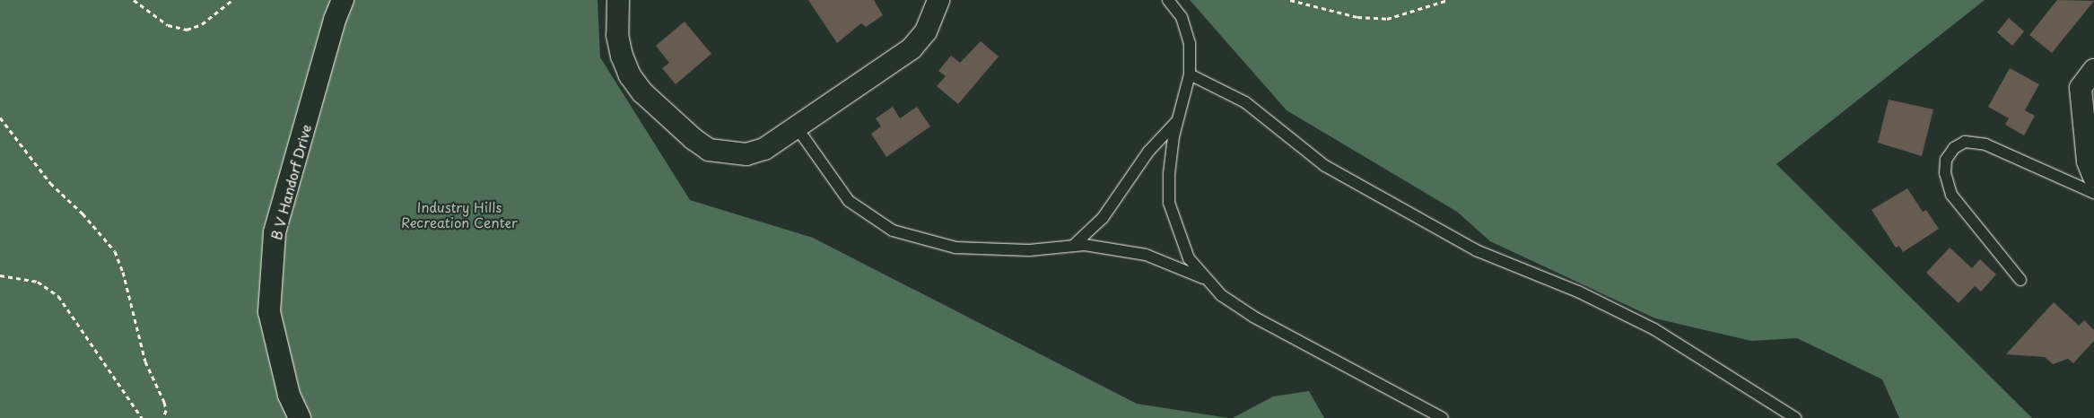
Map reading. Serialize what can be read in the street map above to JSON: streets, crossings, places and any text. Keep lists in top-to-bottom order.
{
  "streets": {
    "street": ["B V Handorf Drive"]
  },
  "parks": ["Industry Hills Recreation Center"]
}
